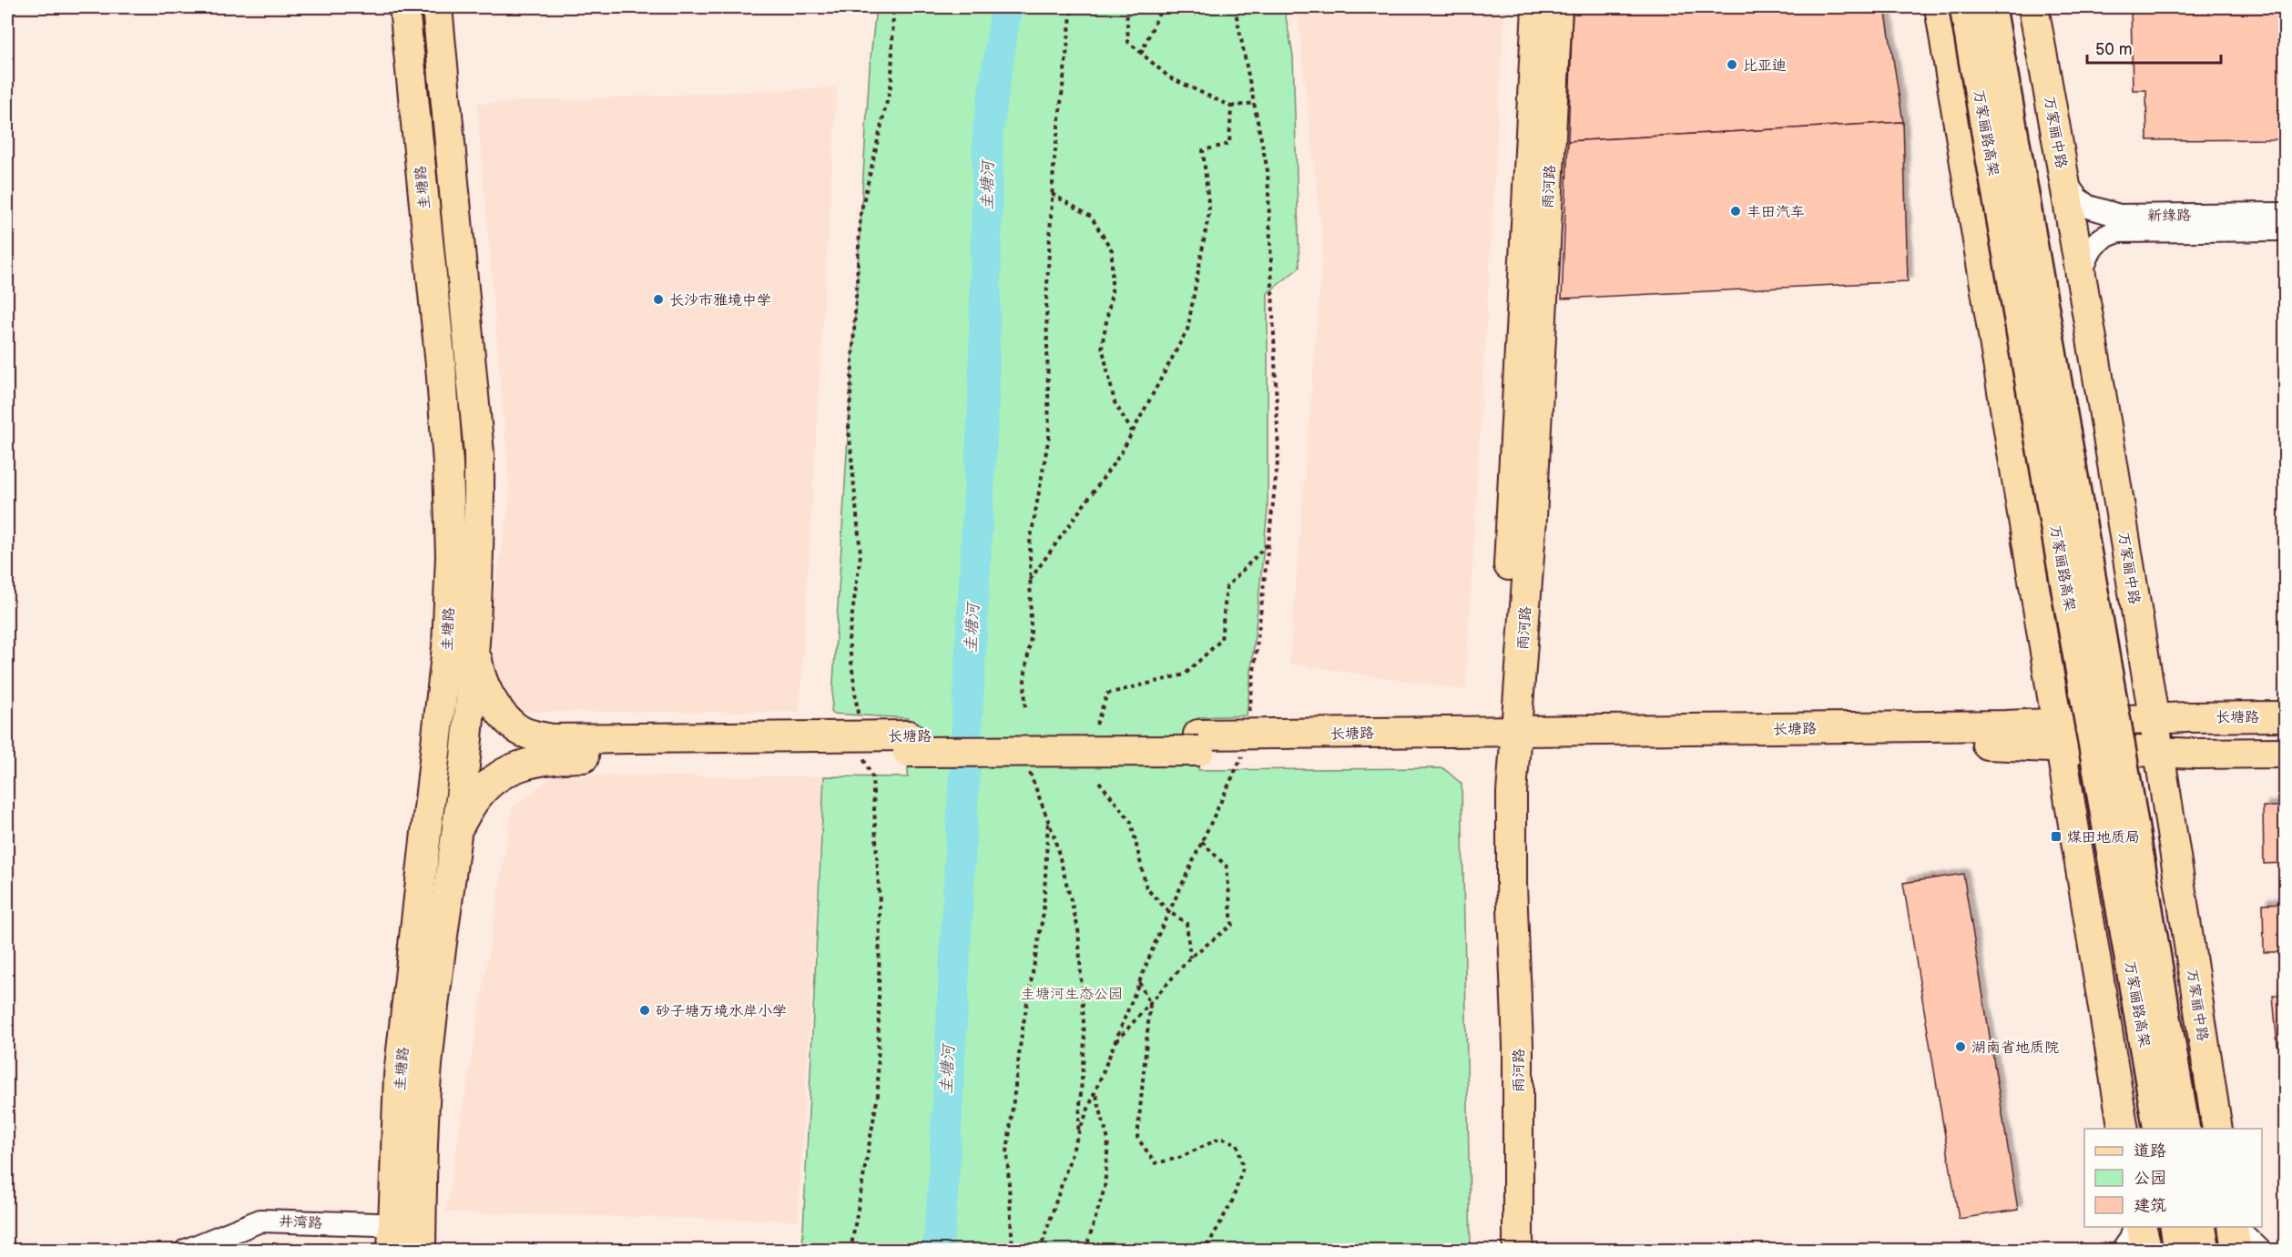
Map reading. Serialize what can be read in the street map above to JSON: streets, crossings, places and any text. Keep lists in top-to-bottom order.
{
  "streets": {
    "highway": ["万家丽路高架"],
    "main road": [
      "万家丽中路",
      "雨河路",
      "圭塘路",
      "长塘路"
    ],
    "street": ["新缘路", "井湾路"]
  },
  "crossings": [
    ["万家丽中路", "新缘路"],
    ["万家丽中路", "长塘路"],
    ["雨河路", "长塘路"],
    ["圭塘路", "长塘路"],
    ["圭塘路", "井湾路"]
  ],
  "water": ["圭塘河"],
  "parks": ["圭塘河生态公园"],
  "places": {
    "other": [
      "比亚迪",
      "丰田汽车",
      "长沙市雅境中学",
      "砂子塘万境水岸小学",
      "湖南省地质院"
    ],
    "transit": ["煤田地质局"]
  },
  "legend": ["道路", "公园", "建筑"],
  "scale_bar": "50 m"
}
